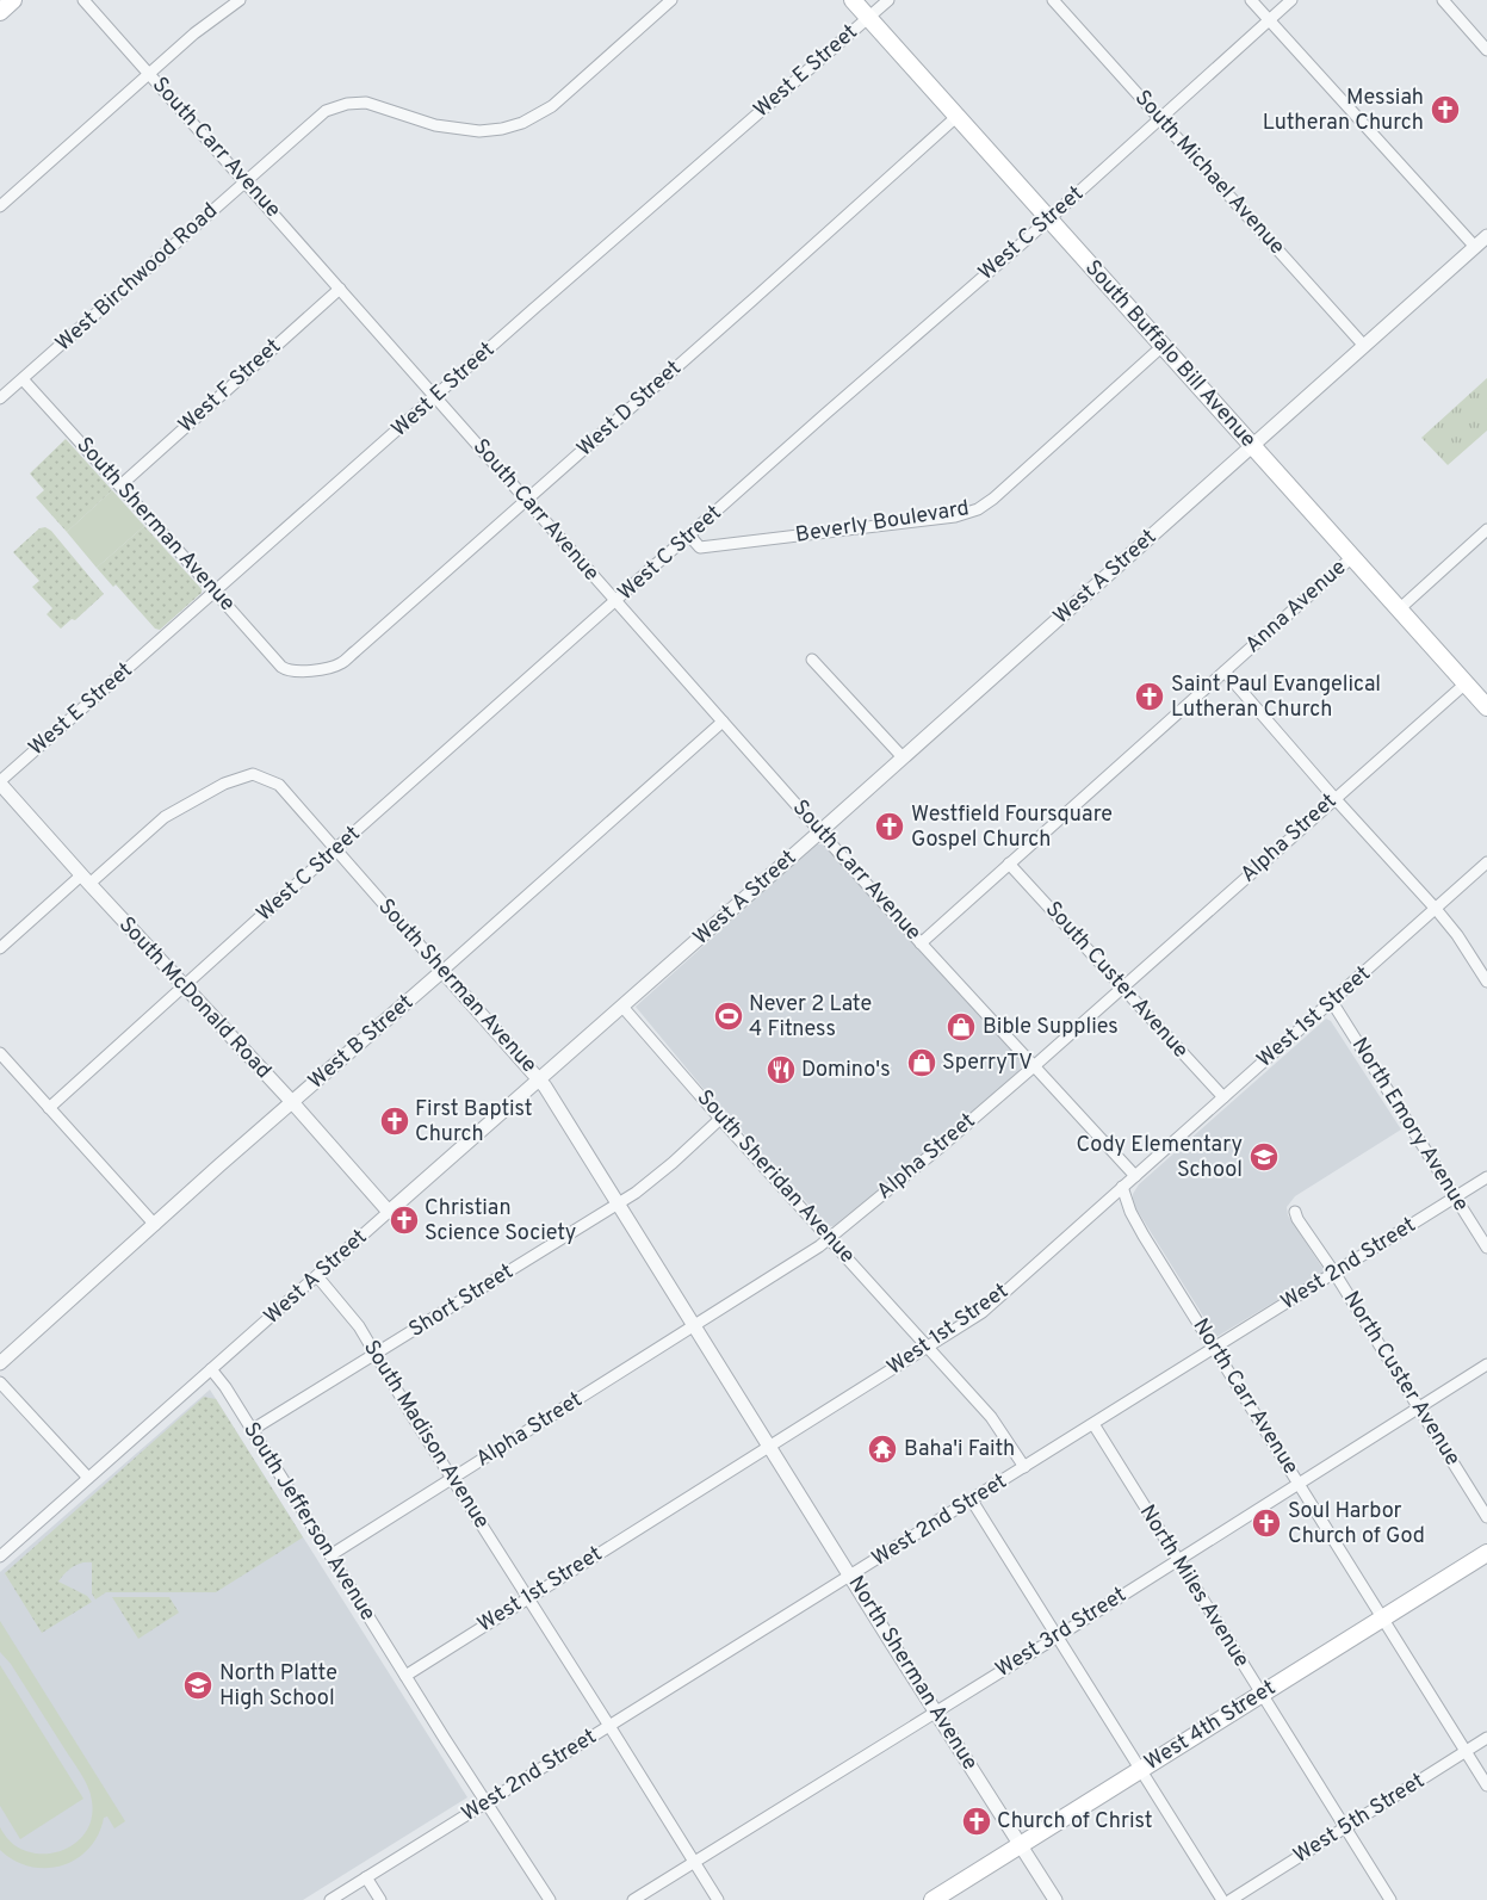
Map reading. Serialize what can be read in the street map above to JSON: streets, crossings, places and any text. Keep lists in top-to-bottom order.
{
  "streets": {
    "main road": ["South Buffalo Bill Avenue", "West 4th Street"],
    "street": [
      "West E Street",
      "South Carr Avenue",
      "South Michael Avenue",
      "West C Street",
      "West Birchwood Road",
      "West F Street",
      "West D Street",
      "Beverly Boulevard",
      "South Sherman Avenue",
      "West A Street",
      "Anna Avenue",
      "Alpha Street",
      "South Custer Avenue",
      "South McDonald Road",
      "West 1st Street",
      "West B Street",
      "North Emory Avenue",
      "South Sheridan Avenue",
      "West 2nd Street",
      "Short Street",
      "North Custer Avenue",
      "North Carr Avenue",
      "South Madison Avenue",
      "South Jefferson Avenue",
      "North Miles Avenue",
      "West 3rd Street",
      "North Sherman Avenue",
      "West 5th Street"
    ]
  },
  "crossings": [
    ["West E Street", "South Carr Avenue"],
    ["West E Street", "South Buffalo Bill Avenue"],
    ["West E Street", "South Sherman Avenue"],
    ["West E Street", "South McDonald Road"],
    ["South Carr Avenue", "West C Street"],
    ["South Carr Avenue", "West Birchwood Road"],
    ["South Carr Avenue", "West F Street"],
    ["South Carr Avenue", "West D Street"],
    ["South Carr Avenue", "West A Street"],
    ["South Carr Avenue", "Anna Avenue"],
    ["South Carr Avenue", "Alpha Street"],
    ["South Carr Avenue", "West 1st Street"],
    ["South Carr Avenue", "West B Street"],
    ["South Michael Avenue", "West C Street"],
    ["South Michael Avenue", "West A Street"],
    ["West C Street", "South Buffalo Bill Avenue"],
    ["West C Street", "Beverly Boulevard"],
    ["West C Street", "South Sherman Avenue"],
    ["West C Street", "South McDonald Road"],
    ["West Birchwood Road", "South Sherman Avenue"],
    ["South Buffalo Bill Avenue", "West D Street"],
    ["South Buffalo Bill Avenue", "Beverly Boulevard"],
    ["South Buffalo Bill Avenue", "West A Street"],
    ["South Buffalo Bill Avenue", "Anna Avenue"],
    ["South Buffalo Bill Avenue", "Alpha Street"],
    ["West F Street", "South Sherman Avenue"],
    ["West D Street", "South Sherman Avenue"],
    ["South Sherman Avenue", "West A Street"],
    ["South Sherman Avenue", "Alpha Street"],
    ["South Sherman Avenue", "South McDonald Road"],
    ["South Sherman Avenue", "West 1st Street"],
    ["South Sherman Avenue", "West B Street"],
    ["South Sherman Avenue", "Short Street"],
    ["South Sherman Avenue", "North Sherman Avenue"],
    ["West A Street", "South McDonald Road"],
    ["West A Street", "South Sheridan Avenue"],
    ["West A Street", "South Madison Avenue"],
    ["West A Street", "South Jefferson Avenue"],
    ["Anna Avenue", "South Custer Avenue"],
    ["Alpha Street", "South Custer Avenue"],
    ["Alpha Street", "South Sheridan Avenue"],
    ["Alpha Street", "South Madison Avenue"],
    ["Alpha Street", "South Jefferson Avenue"],
    ["South Custer Avenue", "West 1st Street"],
    ["South McDonald Road", "West B Street"],
    ["West 1st Street", "North Emory Avenue"],
    ["West 1st Street", "South Sheridan Avenue"],
    ["West 1st Street", "North Carr Avenue"],
    ["West 1st Street", "South Madison Avenue"],
    ["West 1st Street", "South Jefferson Avenue"],
    ["West 1st Street", "North Sherman Avenue"],
    ["North Emory Avenue", "West 2nd Street"],
    ["South Sheridan Avenue", "West 2nd Street"],
    ["South Sheridan Avenue", "Short Street"],
    ["West 2nd Street", "North Custer Avenue"],
    ["West 2nd Street", "North Carr Avenue"],
    ["West 2nd Street", "South Madison Avenue"],
    ["West 2nd Street", "South Jefferson Avenue"],
    ["West 2nd Street", "North Miles Avenue"],
    ["West 2nd Street", "North Sherman Avenue"],
    ["Short Street", "South Madison Avenue"],
    ["Short Street", "South Jefferson Avenue"],
    ["North Custer Avenue", "West 3rd Street"],
    ["North Carr Avenue", "West 3rd Street"],
    ["North Carr Avenue", "West 4th Street"],
    ["North Carr Avenue", "West 5th Street"],
    ["South Madison Avenue", "West 3rd Street"],
    ["North Miles Avenue", "West 3rd Street"],
    ["North Miles Avenue", "West 4th Street"],
    ["North Miles Avenue", "West 5th Street"],
    ["West 3rd Street", "North Sherman Avenue"],
    ["North Sherman Avenue", "West 4th Street"]
  ],
  "places": {
    "church": [
      "Messiah Lutheran Church",
      "Saint Paul Evangelical Lutheran Church",
      "Westfield Foursquare Gospel Church",
      "First Baptist Church",
      "Christian Science Society",
      "Soul Harbor Church of God",
      "Church of Christ"
    ],
    "sports": ["Never 2 Late 4 Fitness"],
    "shop": ["Bible Supplies", "SperryTV"],
    "restaurant": ["Domino's"],
    "school or university": ["Cody Elementary School", "North Platte High School"],
    "temple": ["Baha'i Faith"]
  }
}
